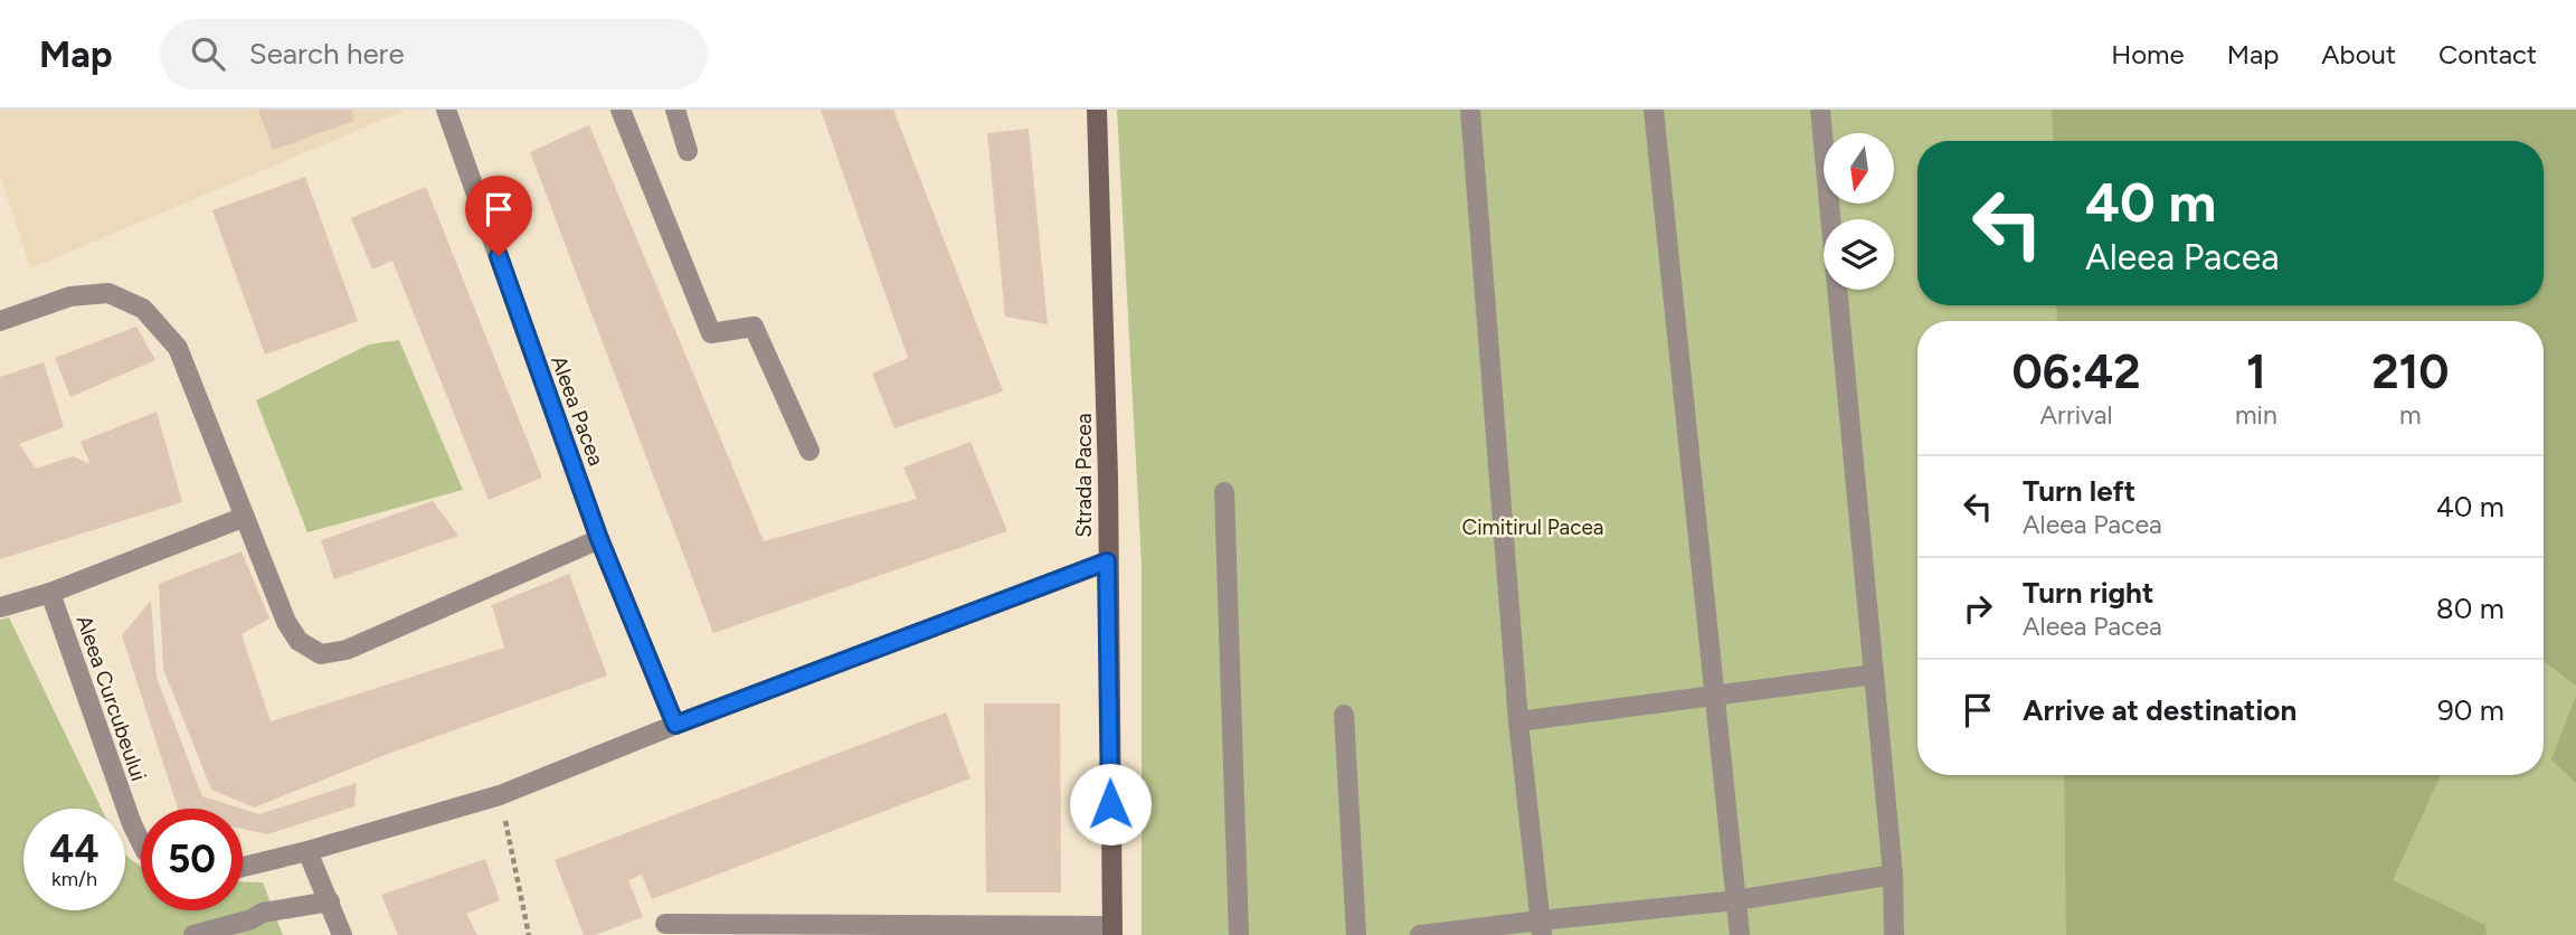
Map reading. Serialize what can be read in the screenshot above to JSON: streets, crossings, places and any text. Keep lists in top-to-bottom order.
{
  "streets": {
    "main road": ["Strada Pacea"],
    "street": ["Aleea Pacea", "Aleea Curcubeului"]
  },
  "parks": ["Cimitirul Pacea"],
  "north": "bottom",
  "page": {
    "header": "Map",
    "search": "Search here",
    "nav": [
      "Home",
      "Map",
      "About",
      "Contact"
    ],
    "turn": ["40 m", "Aleea Pacea"],
    "eta": [
      "06:42",
      "Arrival",
      "1",
      "min",
      "210",
      "m"
    ],
    "list": [
      {
        "name": "Turn left",
        "note": "Aleea Pacea",
        "value": "40 m"
      },
      {
        "name": "Turn right",
        "note": "Aleea Pacea",
        "value": "80 m"
      },
      {
        "name": "Arrive at destination",
        "value": "90 m"
      }
    ],
    "speed": "44 km/h",
    "limit": "50"
  }
}
